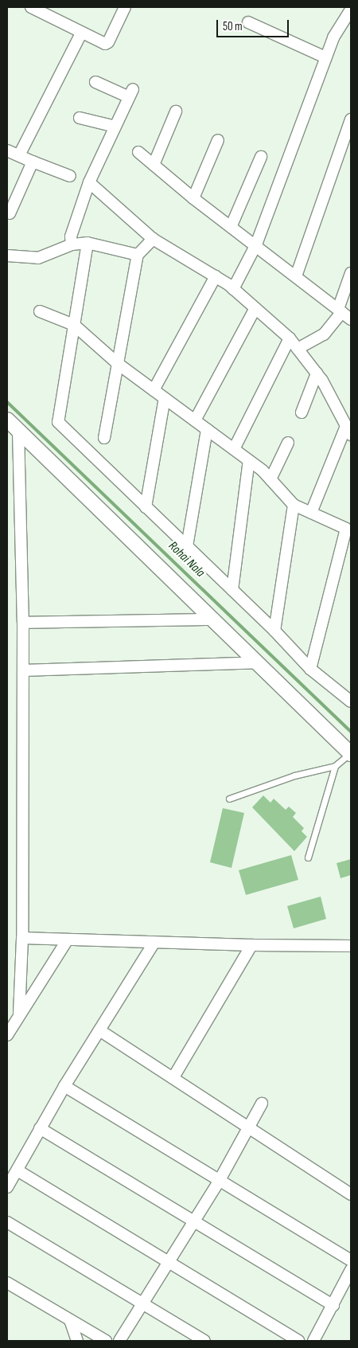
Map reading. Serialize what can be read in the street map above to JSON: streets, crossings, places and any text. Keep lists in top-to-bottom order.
{
  "water": ["Rohai Nala"],
  "scale_bar": "50 m"
}
